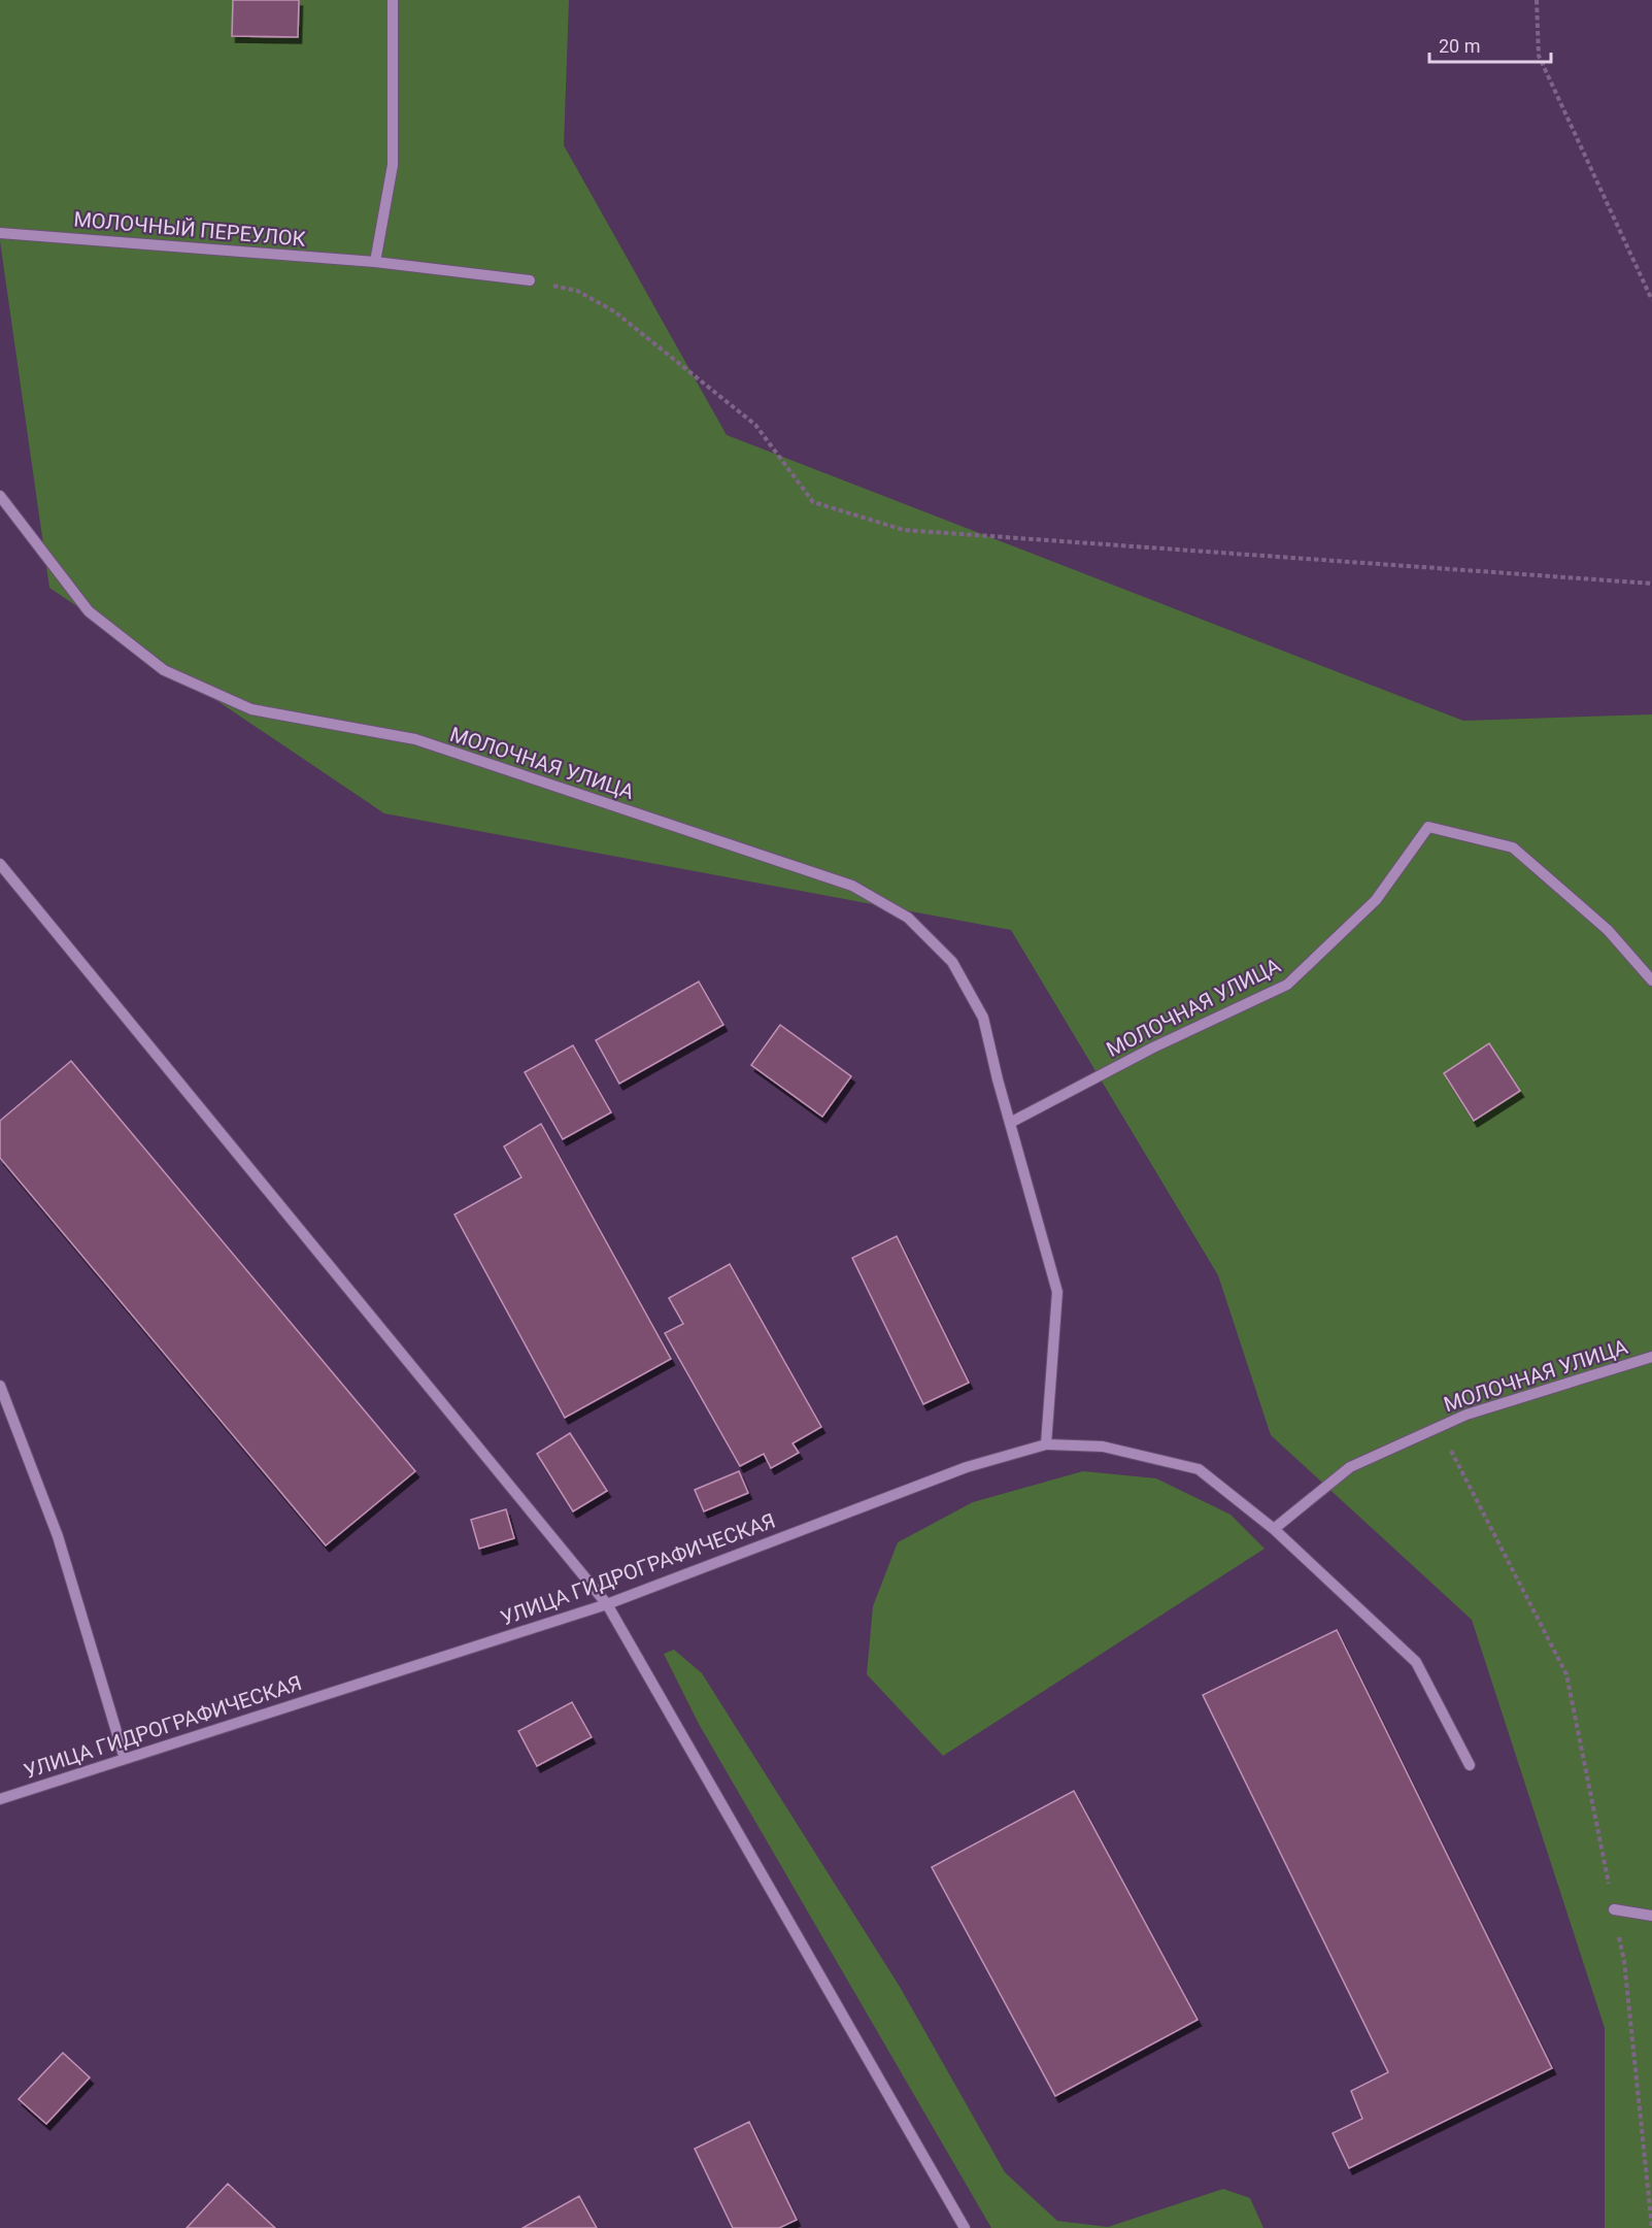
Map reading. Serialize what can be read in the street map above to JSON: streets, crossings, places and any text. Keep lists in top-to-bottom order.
{
  "streets": {
    "street": ["МОЛОЧНЫЙ ПЕРЕУЛОК", "МОЛОЧНАЯ УЛИЦА", "УЛИЦА ГИДРОГРАФИЧЕСКАЯ"]
  },
  "crossings": [
    ["МОЛОЧНАЯ УЛИЦА", "УЛИЦА ГИДРОГРАФИЧЕСКАЯ"]
  ],
  "scale_bar": "20 m"
}
